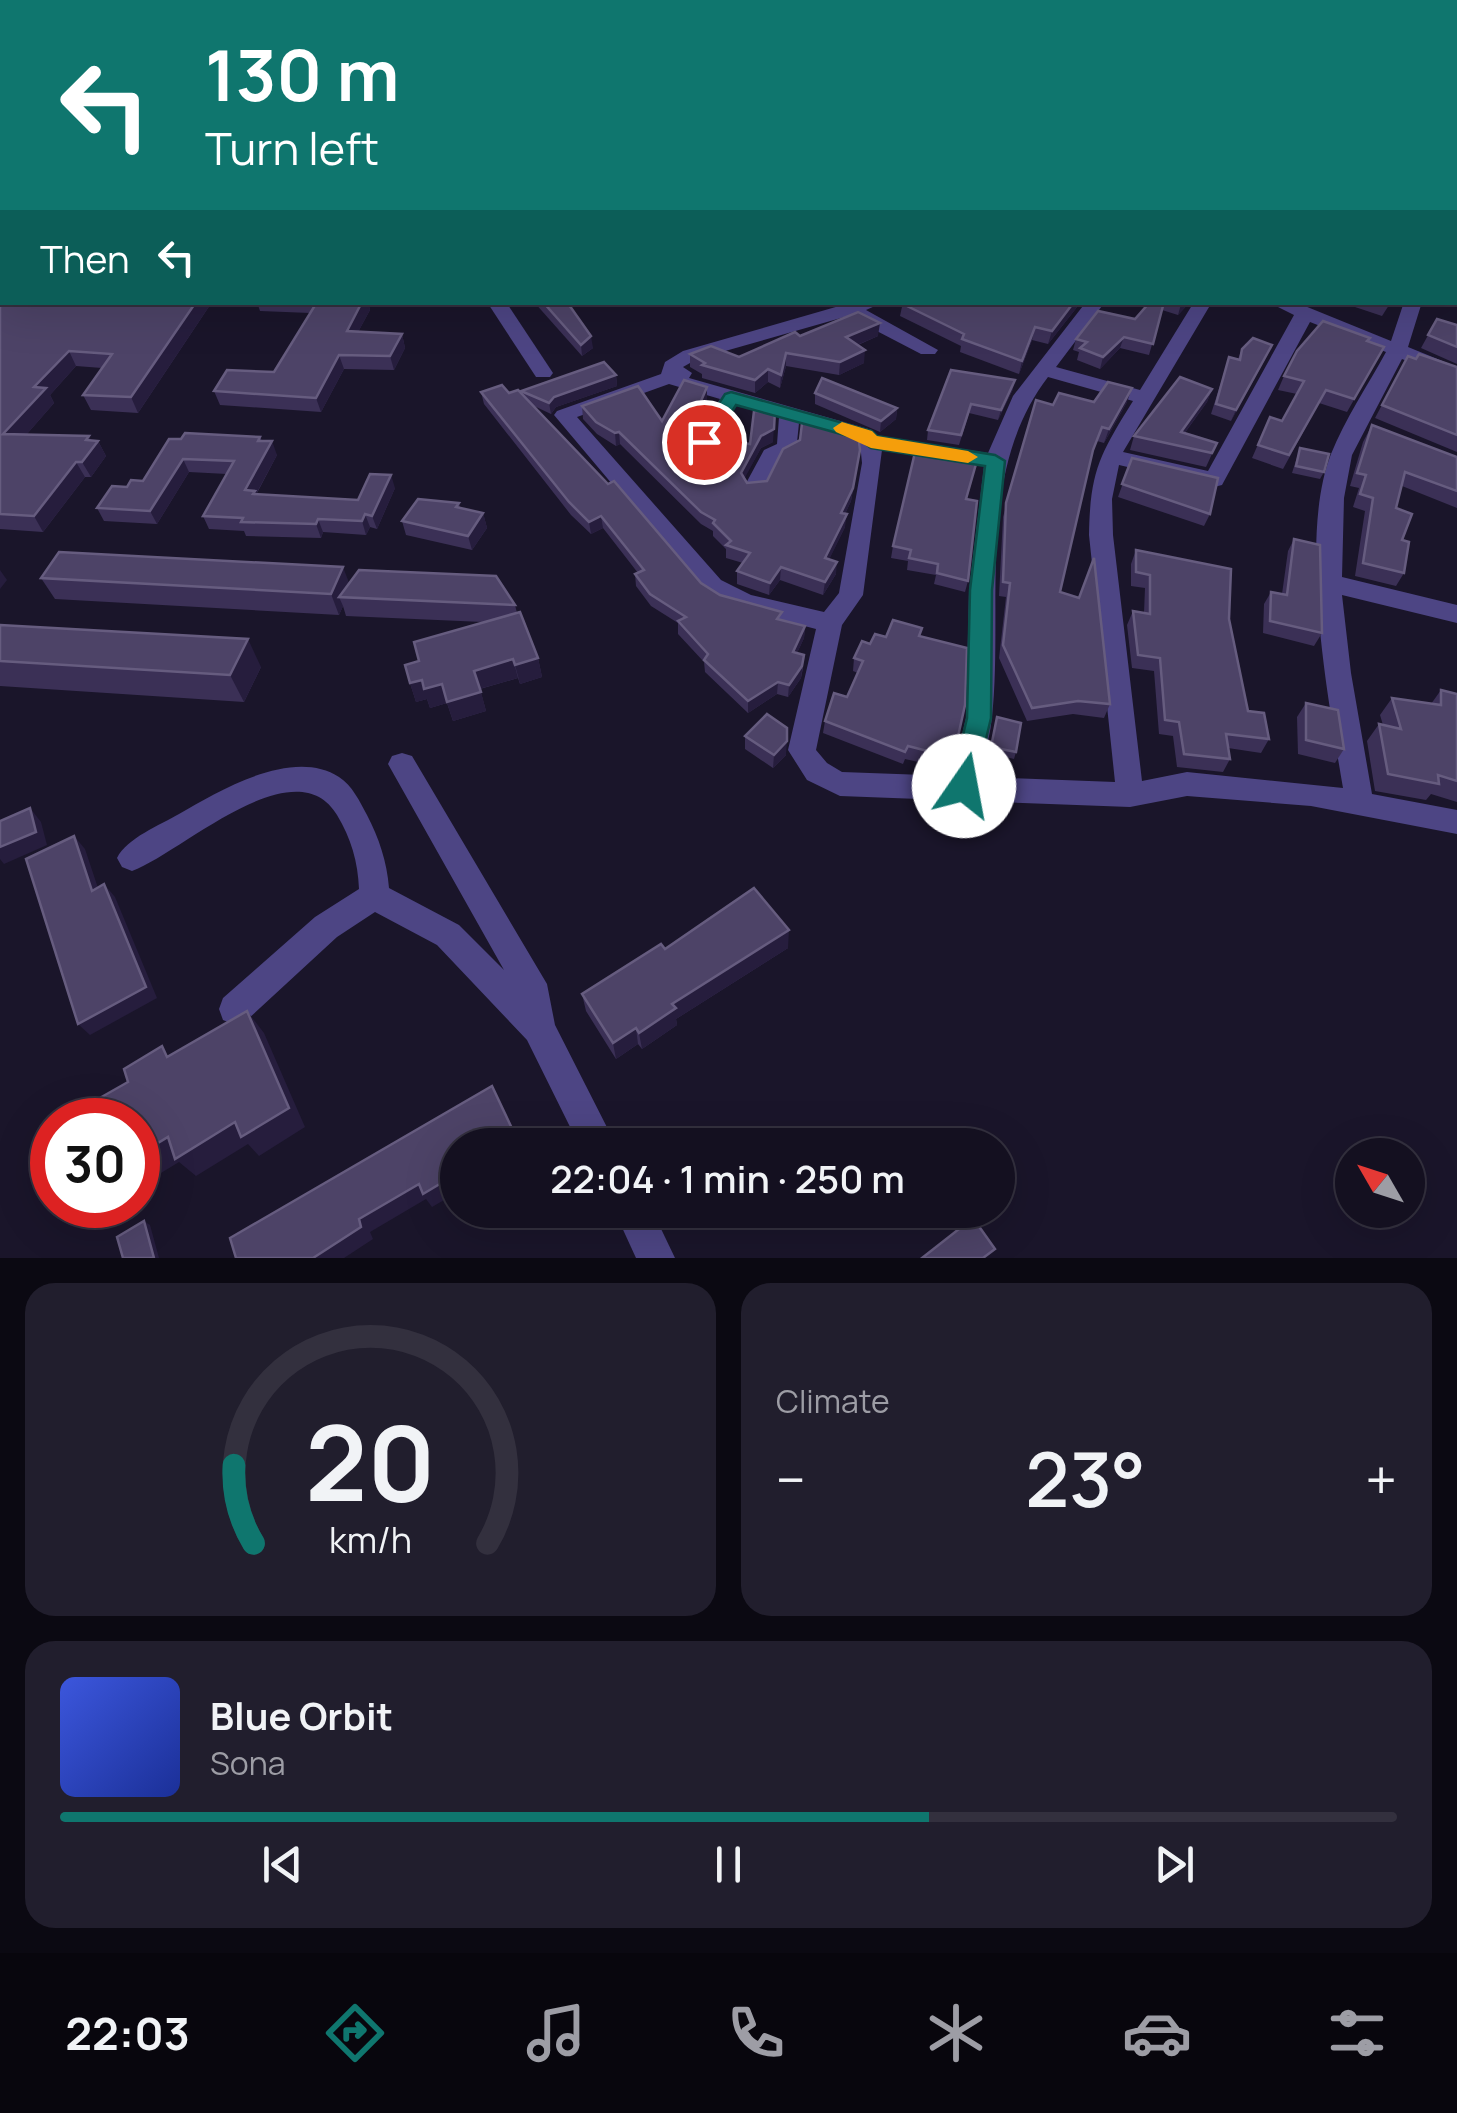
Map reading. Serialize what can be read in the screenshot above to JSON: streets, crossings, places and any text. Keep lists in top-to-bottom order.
{
  "north": "top left",
  "page": {
    "turn": ["130 m", "Turn left"],
    "then": "Then",
    "limit": "30",
    "trip": "22:04 · 1 min · 250 m",
    "tile": "Climate",
    "heat": ["−", "23°", "+"],
    "song": ["Blue Orbit", "Sona"],
    "tabs": "22:03",
    "gauge": ["20", "km/h"]
  }
}
